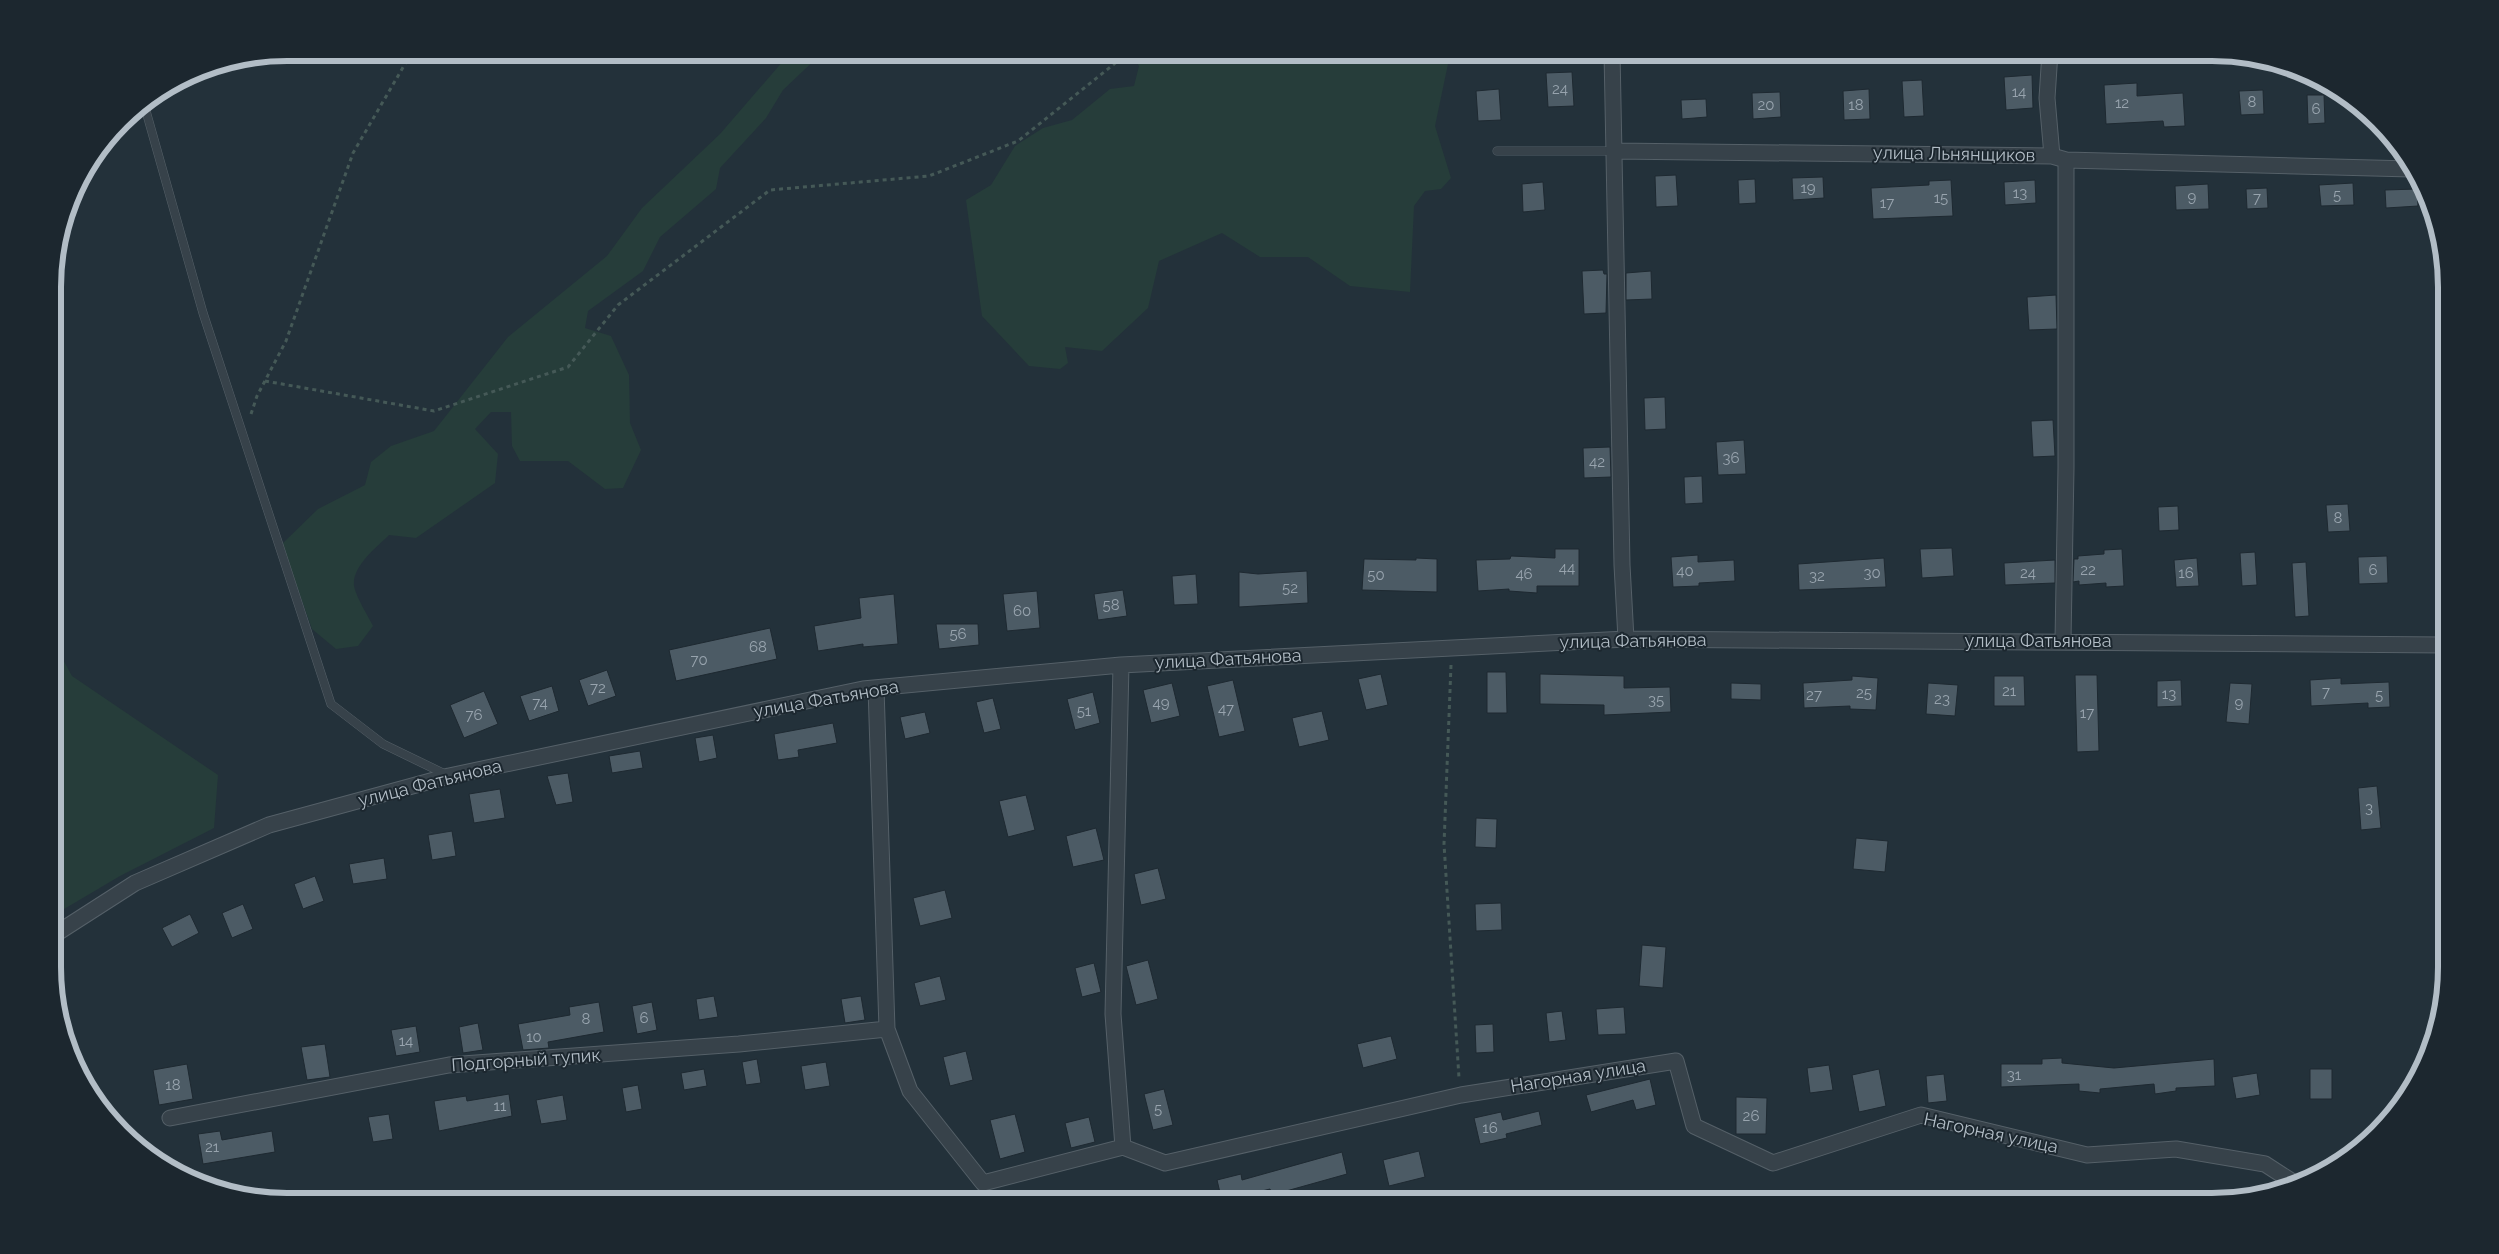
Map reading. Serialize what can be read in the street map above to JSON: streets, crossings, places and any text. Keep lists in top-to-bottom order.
{
  "streets": {
    "street": [
      "улица Льнянщиков",
      "улица Фатьянова",
      "Подгорный тупик",
      "Нагорная улица"
    ]
  },
  "house_numbers": [
    "24",
    "14",
    "8",
    "12",
    "20",
    "18",
    "6",
    "19",
    "13",
    "5",
    "9",
    "15",
    "7",
    "17",
    "36",
    "42",
    "8",
    "44",
    "22",
    "6",
    "40",
    "30",
    "24",
    "16",
    "46",
    "50",
    "32",
    "52",
    "58",
    "60",
    "56",
    "68",
    "70",
    "72",
    "21",
    "7",
    "25",
    "13",
    "27",
    "5",
    "23",
    "35",
    "74",
    "49",
    "9",
    "47",
    "51",
    "17",
    "76",
    "3",
    "6",
    "8",
    "10",
    "14",
    "31",
    "18",
    "11",
    "5",
    "26",
    "16",
    "21"
  ]
}
